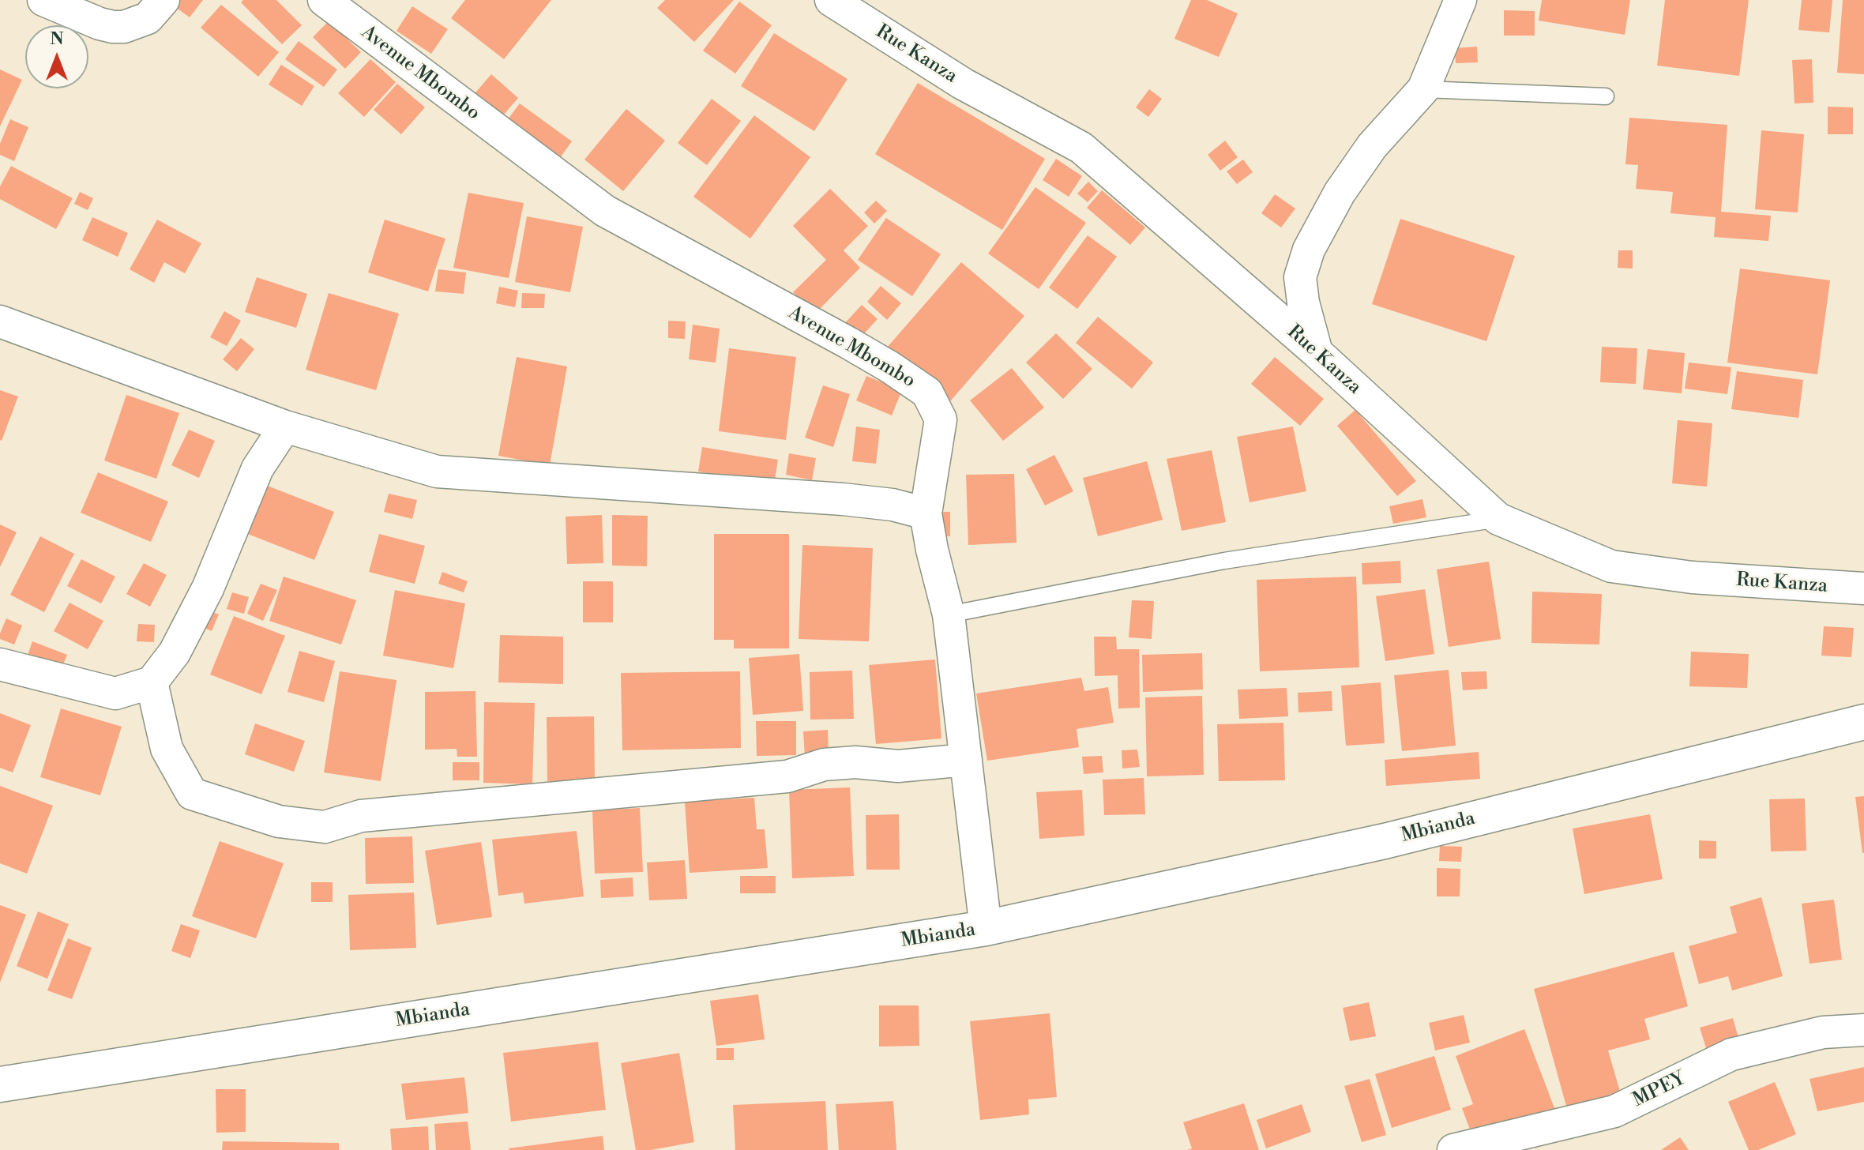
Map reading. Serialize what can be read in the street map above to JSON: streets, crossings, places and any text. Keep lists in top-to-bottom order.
{
  "streets": {
    "street": [
      "Rue Kanza",
      "Avenue Mbombo",
      "Mbianda",
      "MPEY"
    ]
  },
  "crossings": [
    ["Avenue Mbombo", "Mbianda"]
  ],
  "north": "top"
}
